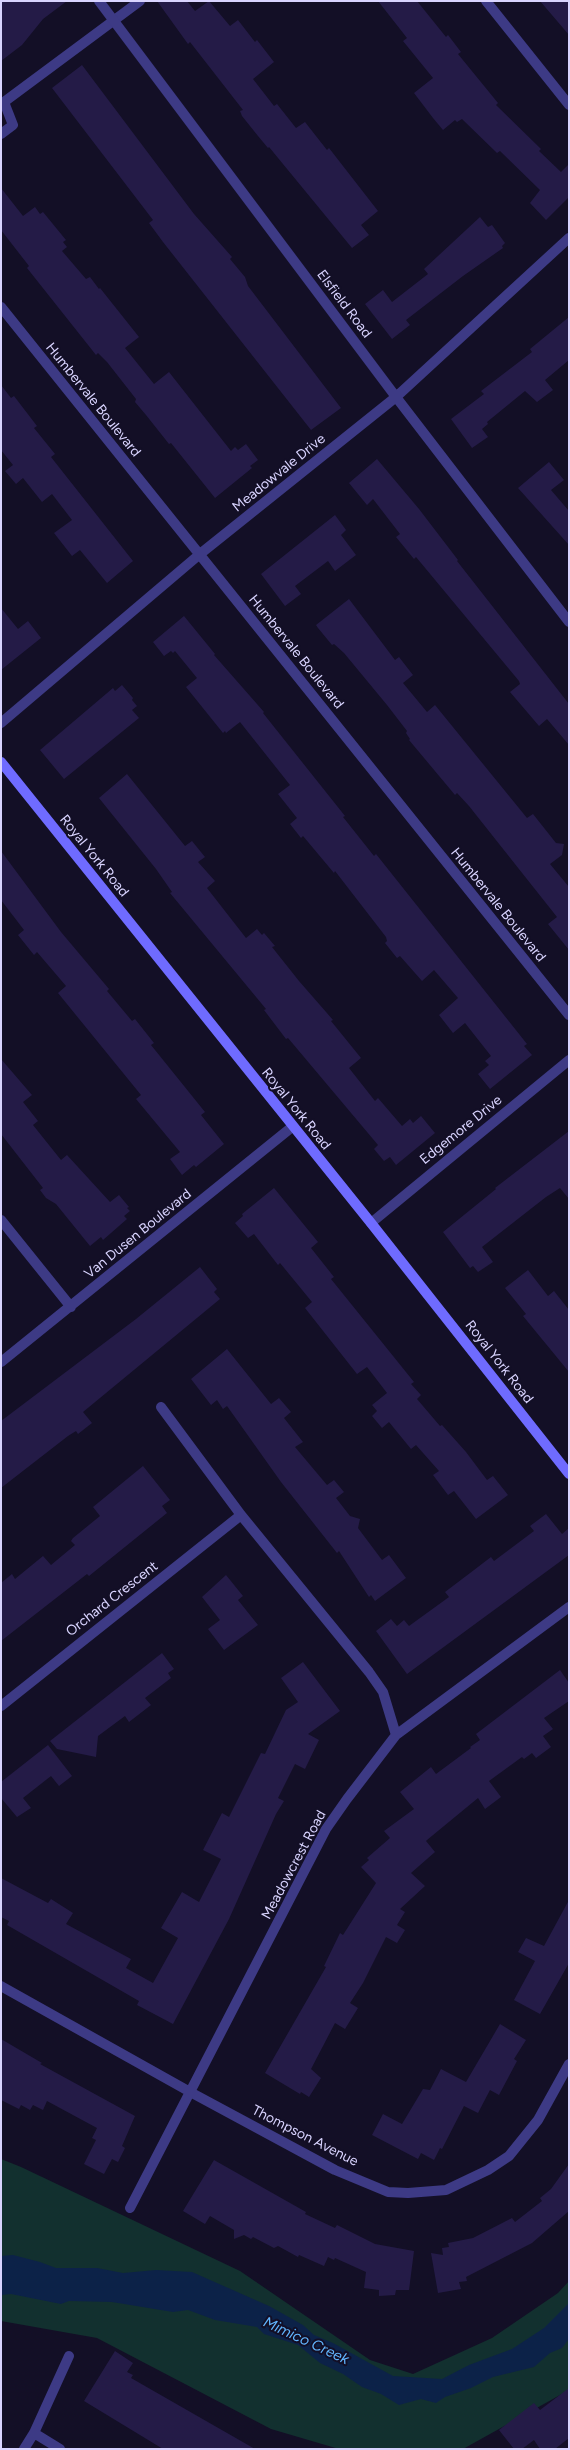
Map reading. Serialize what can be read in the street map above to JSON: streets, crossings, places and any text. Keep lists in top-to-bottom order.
{
  "streets": {
    "main road": ["Royal York Road"],
    "street": [
      "Elsfield Road",
      "Humbervale Boulevard",
      "Meadowvale Drive",
      "Edgemore Drive",
      "Van Dusen Boulevard",
      "Orchard Crescent",
      "Meadowcrest Road",
      "Thompson Avenue"
    ]
  },
  "crossings": [
    ["Elsfield Road", "Meadowvale Drive"],
    ["Humbervale Boulevard", "Meadowvale Drive"],
    ["Royal York Road", "Edgemore Drive"],
    ["Royal York Road", "Van Dusen Boulevard"],
    ["Meadowcrest Road", "Thompson Avenue"]
  ],
  "water": ["Mimico Creek"]
}
